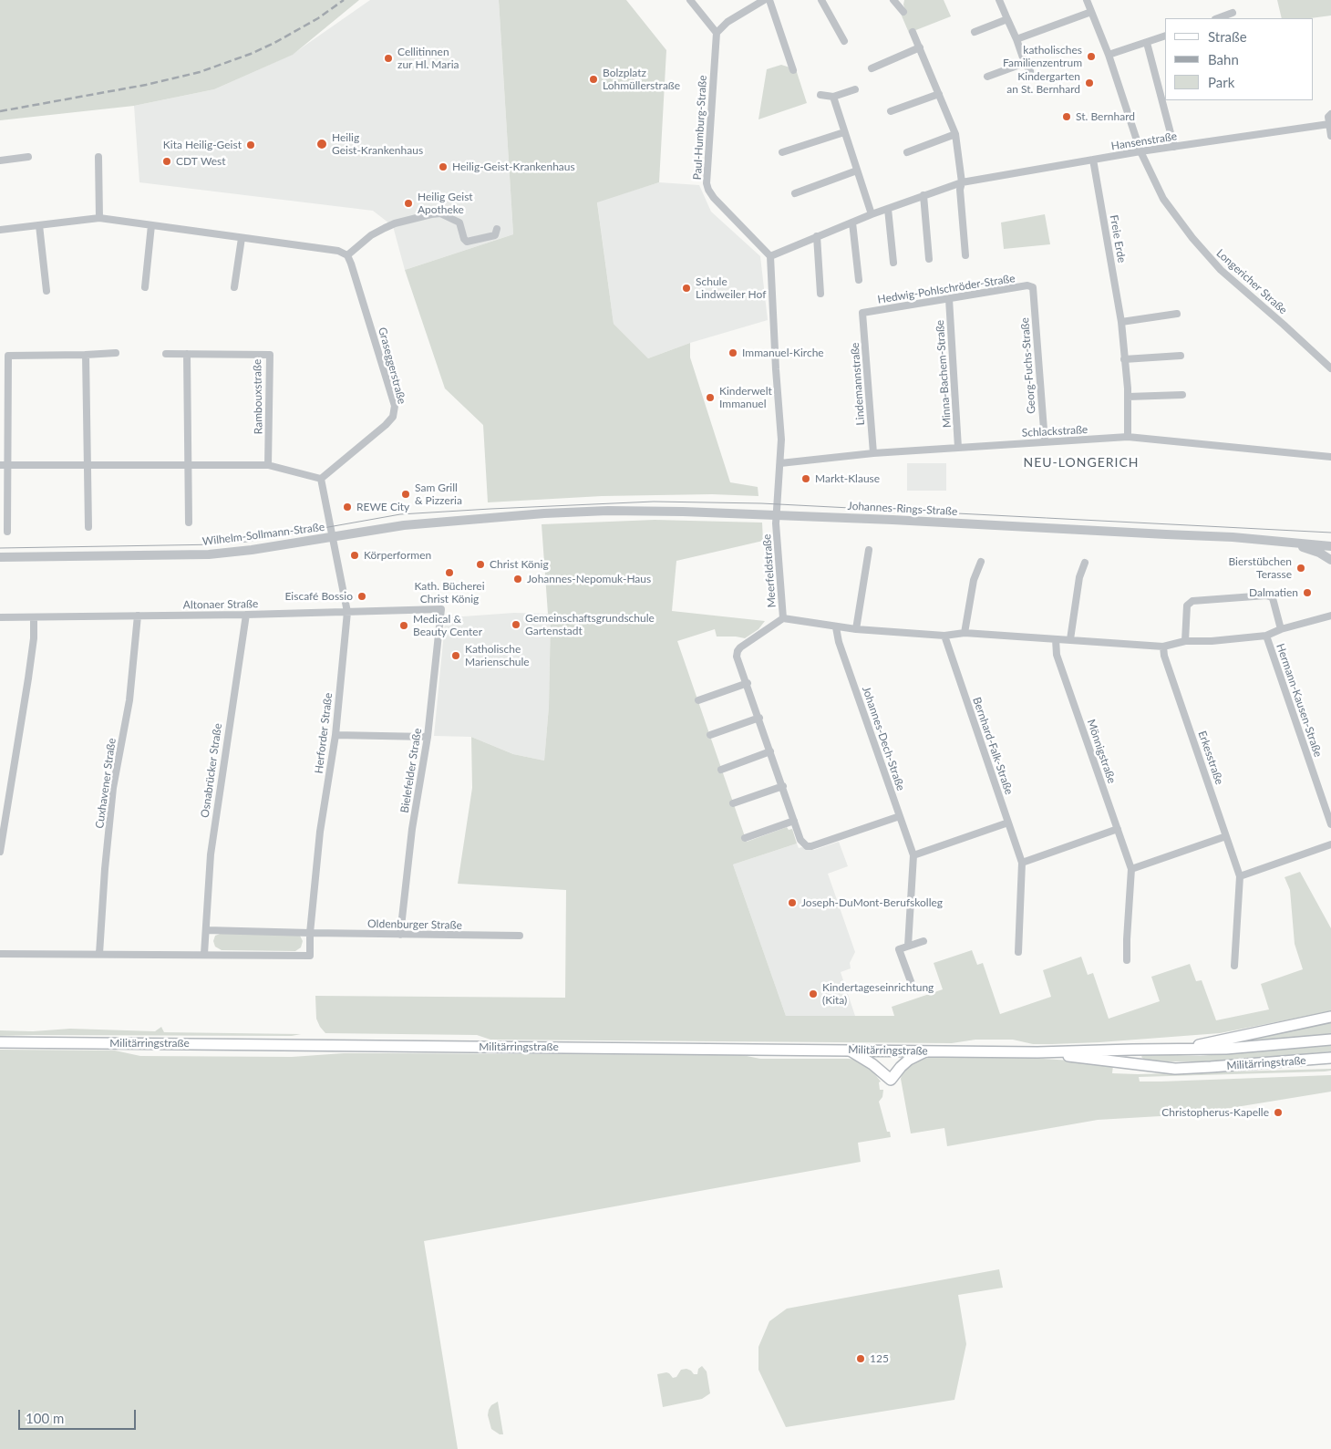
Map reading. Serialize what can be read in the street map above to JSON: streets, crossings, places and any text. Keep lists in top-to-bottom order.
{
  "streets": {
    "main road": ["Militärringstraße"],
    "street": [
      "Paul-Humburg-Straße",
      "Hansenstraße",
      "Freie Erde",
      "Longericher Straße",
      "Hedwig-Pohlschröder-Straße",
      "Graseggerstraße",
      "Georg-Fuchs-Straße",
      "Minna-Bachem-Straße",
      "Lindemannstraße",
      "Rambouxstraße",
      "Schlackstraße",
      "Johannes-Rings-Straße",
      "Wilhelm-Sollmann-Straße",
      "Meerfeldstraße",
      "Altonaer Straße",
      "Hermann-Kausen-Straße",
      "Herforder Straße",
      "Johannes-Dech-Straße",
      "Bernhard-Falk-Straße",
      "Mönnigstraße",
      "Erkesstraße",
      "Osnabrücker Straße",
      "Bielefelder Straße",
      "Cuxhavener Straße",
      "Oldenburger Straße"
    ]
  },
  "crossings": [
    ["Paul-Humburg-Straße", "Hansenstraße"],
    ["Hansenstraße", "Freie Erde"],
    ["Hansenstraße", "Longericher Straße"],
    ["Freie Erde", "Schlackstraße"],
    ["Hedwig-Pohlschröder-Straße", "Georg-Fuchs-Straße"],
    ["Hedwig-Pohlschröder-Straße", "Minna-Bachem-Straße"],
    ["Hedwig-Pohlschröder-Straße", "Lindemannstraße"],
    ["Georg-Fuchs-Straße", "Schlackstraße"],
    ["Minna-Bachem-Straße", "Schlackstraße"],
    ["Lindemannstraße", "Schlackstraße"],
    ["Johannes-Rings-Straße", "Wilhelm-Sollmann-Straße"],
    ["Johannes-Rings-Straße", "Meerfeldstraße"],
    ["Wilhelm-Sollmann-Straße", "Herforder Straße"],
    ["Meerfeldstraße", "Johannes-Dech-Straße"],
    ["Altonaer Straße", "Herforder Straße"],
    ["Altonaer Straße", "Osnabrücker Straße"],
    ["Altonaer Straße", "Bielefelder Straße"],
    ["Altonaer Straße", "Cuxhavener Straße"],
    ["Herforder Straße", "Oldenburger Straße"],
    ["Osnabrücker Straße", "Oldenburger Straße"],
    ["Bielefelder Straße", "Oldenburger Straße"]
  ],
  "districts": ["NEU-LONGERICH"],
  "places": [
    "katholisches Familienzentrum",
    "Cellitinnen zur Hl. Maria",
    "Bolzplatz Lohmüllerstraße",
    "Kindergarten an St. Bernhard",
    "St. Bernhard",
    "Heilig Geist-Krankenhaus",
    "Kita Heilig-Geist",
    "CDT West",
    "Heilig-Geist-Krankenhaus",
    "Heilig Geist Apotheke",
    "Schule Lindweiler Hof",
    "Immanuel-Kirche",
    "Kinderwelt Immanuel",
    "Markt-Klause",
    "Sam Grill & Pizzeria",
    "REWE City",
    "Körperformen",
    "Christ König",
    "Bierstübchen Terasse",
    "Kath. Bücherei Christ König",
    "Johannes-Nepomuk-Haus",
    "Dalmatien",
    "Eiscafé Bossio",
    "Gemeinschaftsgrundschule Gartenstadt",
    "Medical & Beauty Center",
    "Katholische Marienschule",
    "Joseph-DuMont-Berufskolleg",
    "Kindertageseinrichtung (Kita)",
    "Christopherus-Kapelle",
    "125"
  ],
  "legend": ["Straße", "Bahn", "Park"],
  "scale_bar": "100 m"
}
